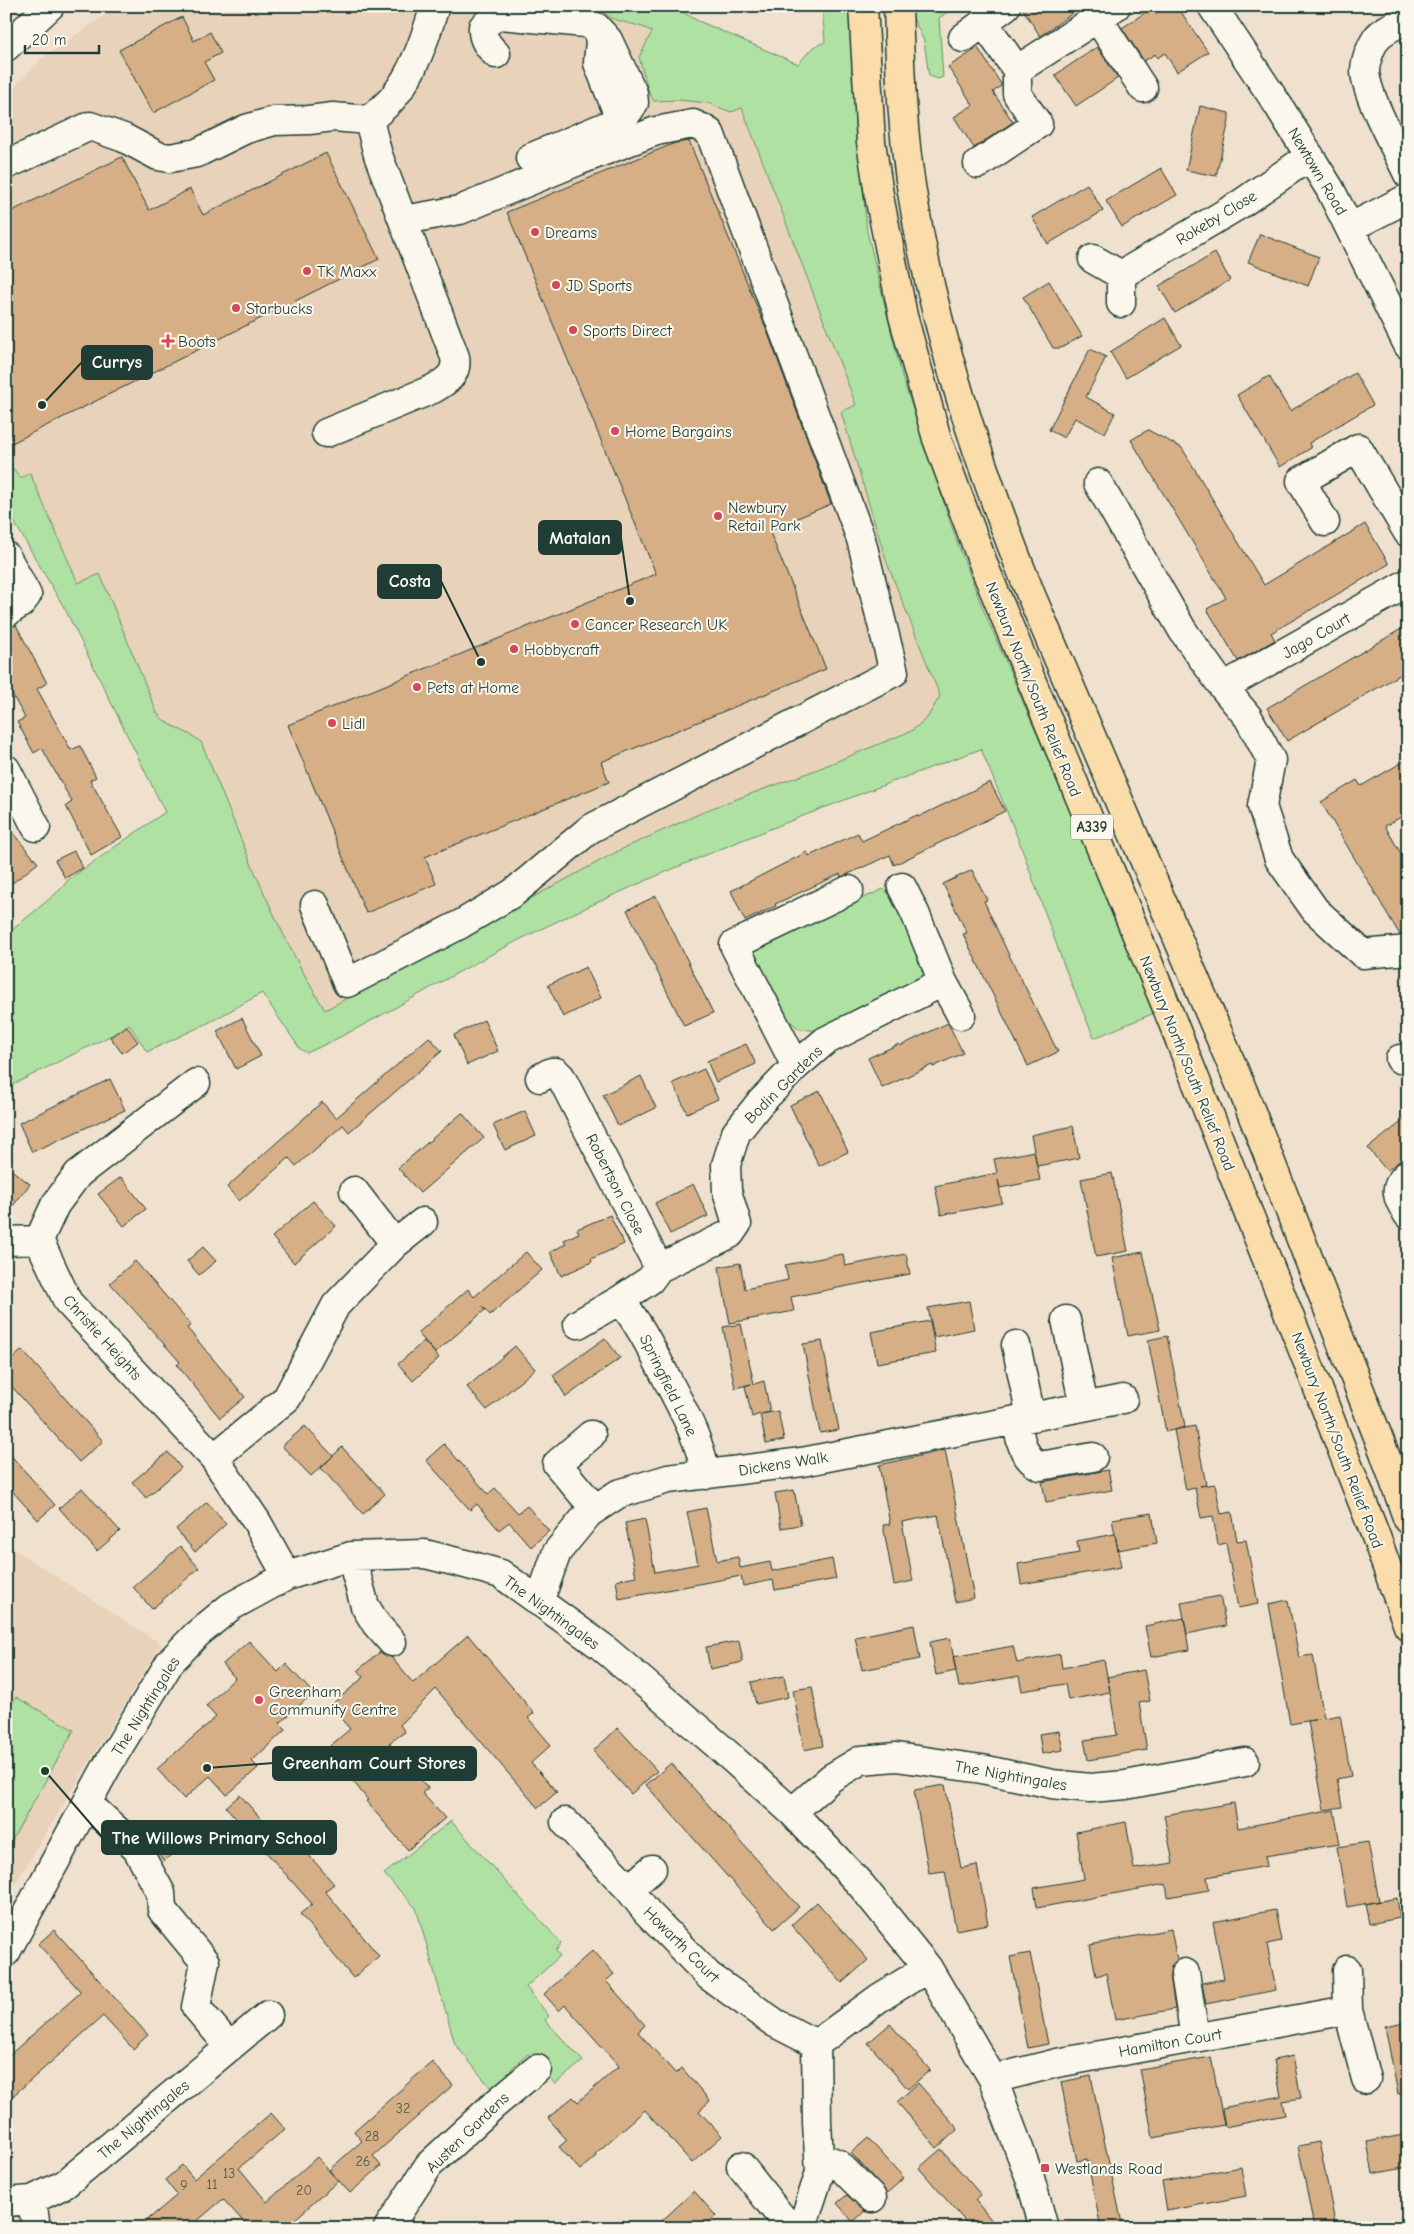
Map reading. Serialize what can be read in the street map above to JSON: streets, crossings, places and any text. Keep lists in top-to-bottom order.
{
  "streets": {
    "highway": ["Newbury North/South Relief Road", "A339"],
    "street": [
      "Newtown Road",
      "Rokeby Close",
      "Jago Court",
      "Bodin Gardens",
      "Robertson Close",
      "Christie Heights",
      "Springfield Lane",
      "Dickens Walk",
      "The Nightingales",
      "Howarth Court",
      "Hamilton Court",
      "Austen Gardens"
    ]
  },
  "crossings": [
    ["Newtown Road", "Rokeby Close"],
    ["Bodin Gardens", "Robertson Close"],
    ["Christie Heights", "The Nightingales"],
    ["Springfield Lane", "Dickens Walk"],
    ["Dickens Walk", "The Nightingales"],
    ["The Nightingales", "Hamilton Court"]
  ],
  "places": {
    "other": [
      "Dreams",
      "TK Maxx",
      "JD Sports",
      "Starbucks",
      "Sports Direct",
      "Currys",
      "Home Bargains",
      "Newbury Retail Park",
      "Matalan",
      "Cancer Research UK",
      "Hobbycraft",
      "Costa",
      "Pets at Home",
      "Lidl",
      "Greenham Community Centre",
      "Greenham Court Stores",
      "The Willows Primary School"
    ],
    "health": ["Boots"],
    "transit": ["Westlands Road"]
  },
  "house_numbers": [
    "32",
    "28",
    "26",
    "13",
    "11",
    "9",
    "20"
  ],
  "scale_bar": "20 m"
}
